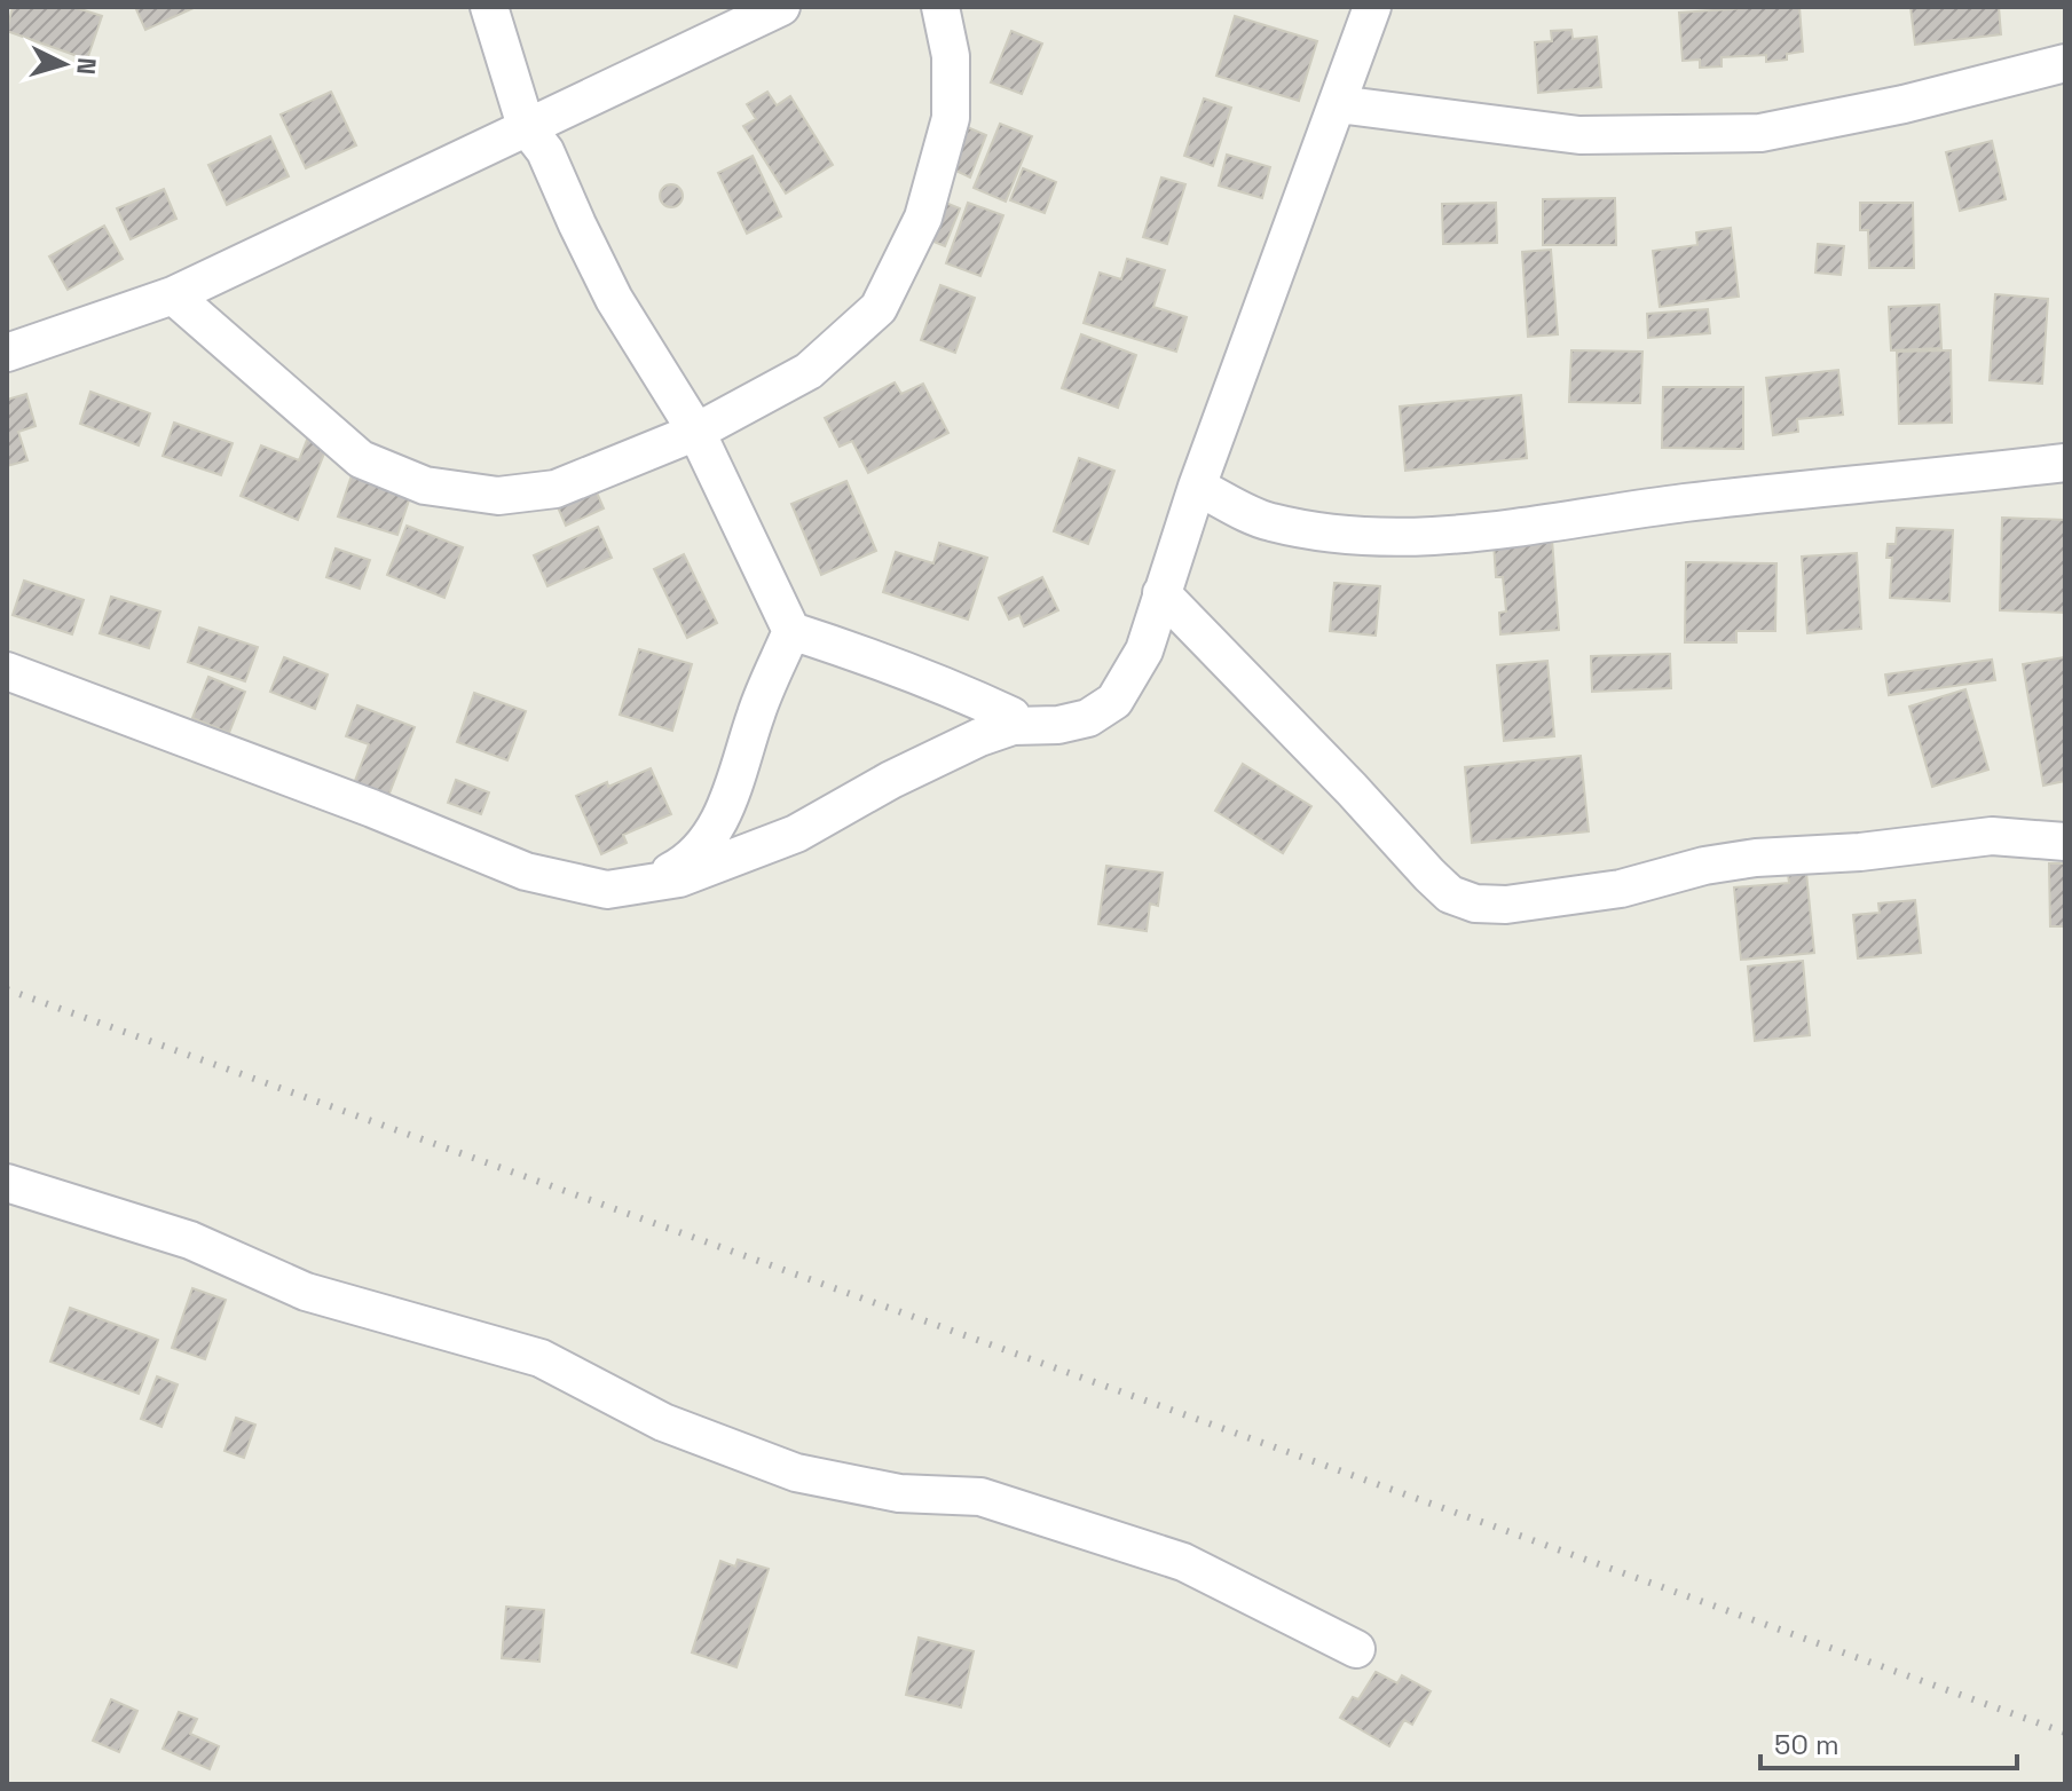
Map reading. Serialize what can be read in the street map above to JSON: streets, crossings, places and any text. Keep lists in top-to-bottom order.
{
  "scale_bar": "50 m",
  "north": "right"
}
